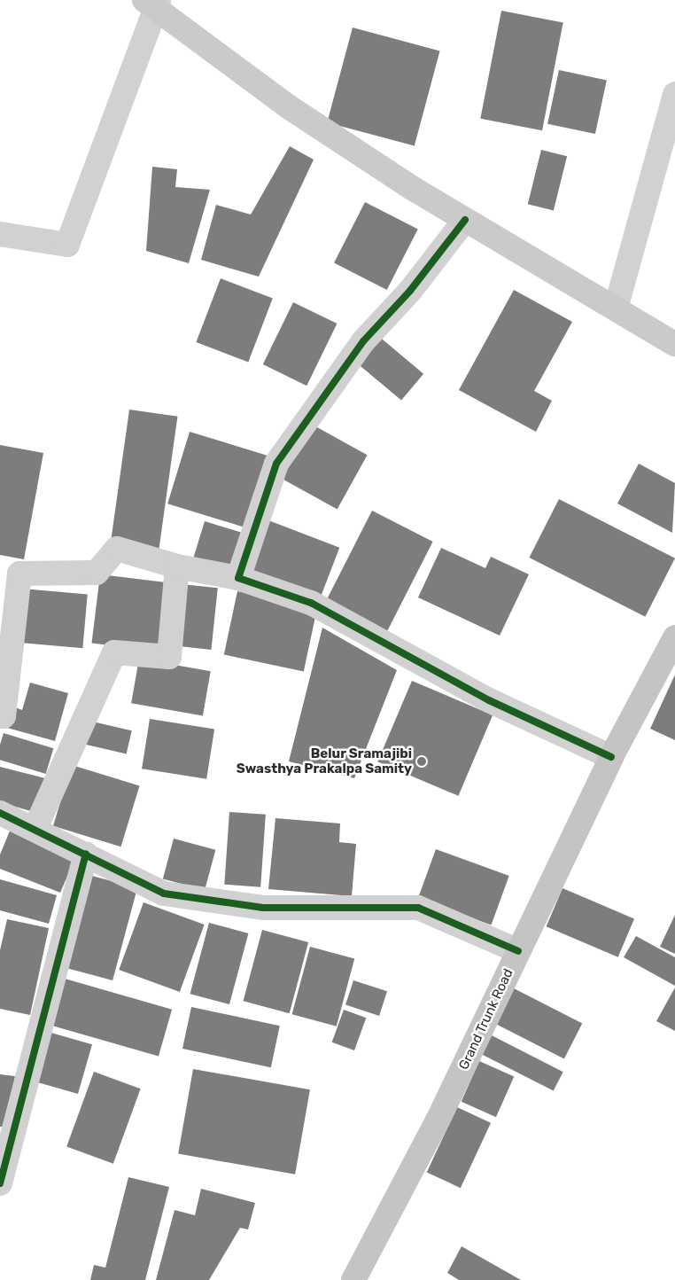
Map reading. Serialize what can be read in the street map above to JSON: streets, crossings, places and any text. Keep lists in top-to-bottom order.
{
  "streets": {
    "main road": ["Grand Trunk Road"]
  },
  "places": ["Belur Sramajibi Swasthya Prakalpa Samity"]
}
